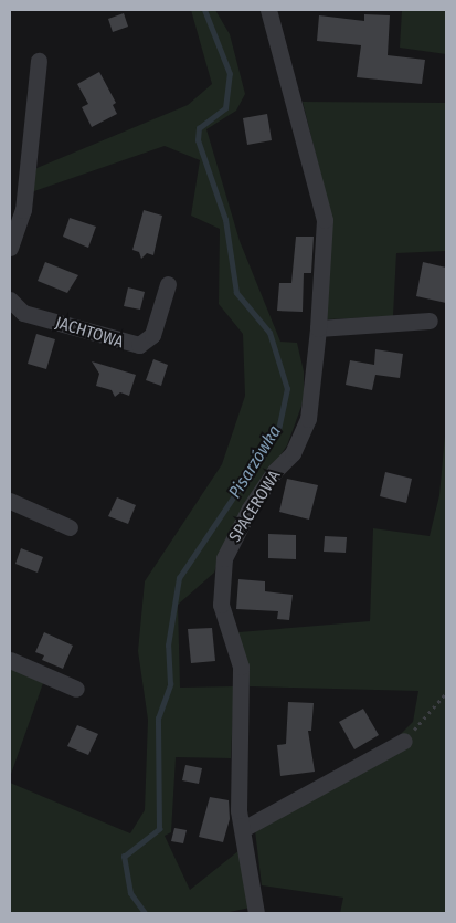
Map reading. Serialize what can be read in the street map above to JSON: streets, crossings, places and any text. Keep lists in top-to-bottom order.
{
  "streets": {
    "street": ["JACHTOWA", "SPACEROWA"]
  },
  "water": ["Pisarzówka"]
}
